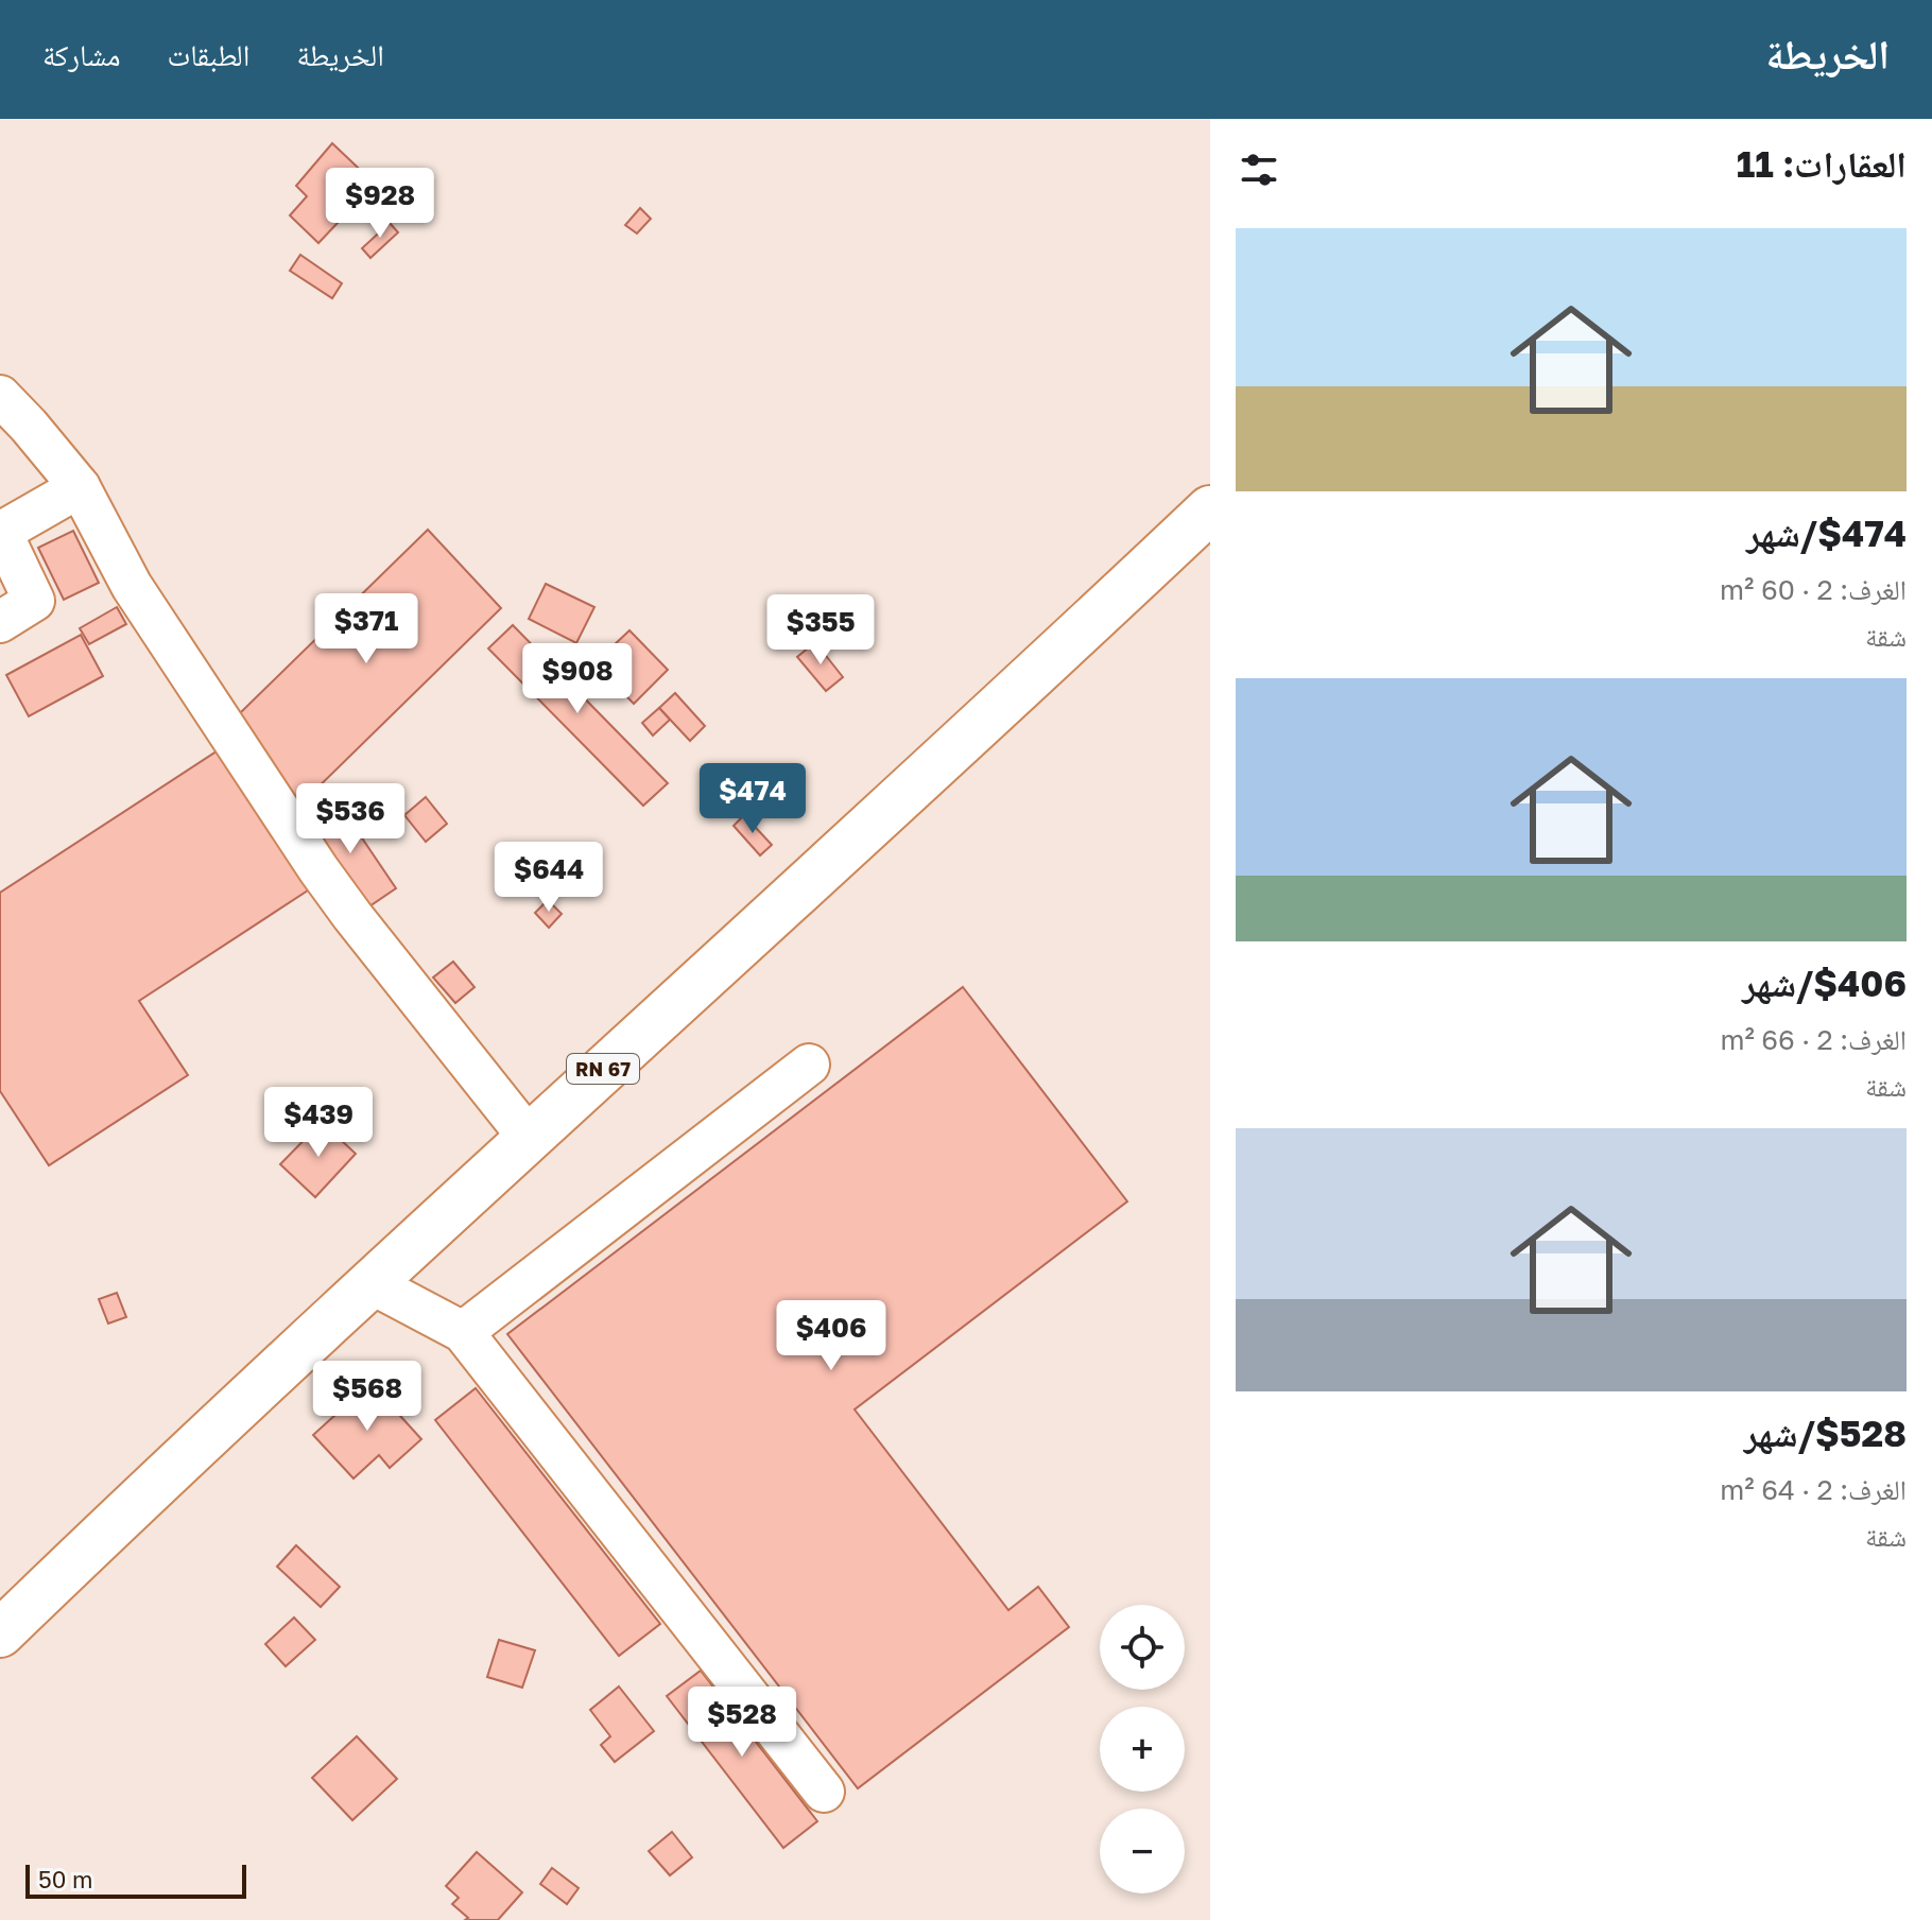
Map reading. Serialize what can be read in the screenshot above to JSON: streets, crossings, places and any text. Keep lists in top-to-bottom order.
{
  "streets": {
    "main road": ["RN 67"]
  },
  "scale_bar": "50 m",
  "page": {
    "header": "الخريطة",
    "nav": ["الخريطة", "الطبقات", "مشاركة"],
    "heading": "العقارات: 11",
    "price": [
      "$928",
      "$371",
      "$355",
      "$908",
      "$474",
      "$536",
      "$644",
      "$439",
      "$406",
      "$568",
      "$528"
    ],
    "list": [
      {
        "name": "$474/شهر",
        "note": "الغرف: 2 · 60 m² · شقة"
      },
      {
        "name": "$406/شهر",
        "note": "الغرف: 2 · 66 m² · شقة"
      },
      {
        "name": "$528/شهر",
        "note": "الغرف: 2 · 64 m² · شقة"
      }
    ],
    "map_buttons": ["+", "−"],
    "scale": "50 m"
  }
}
